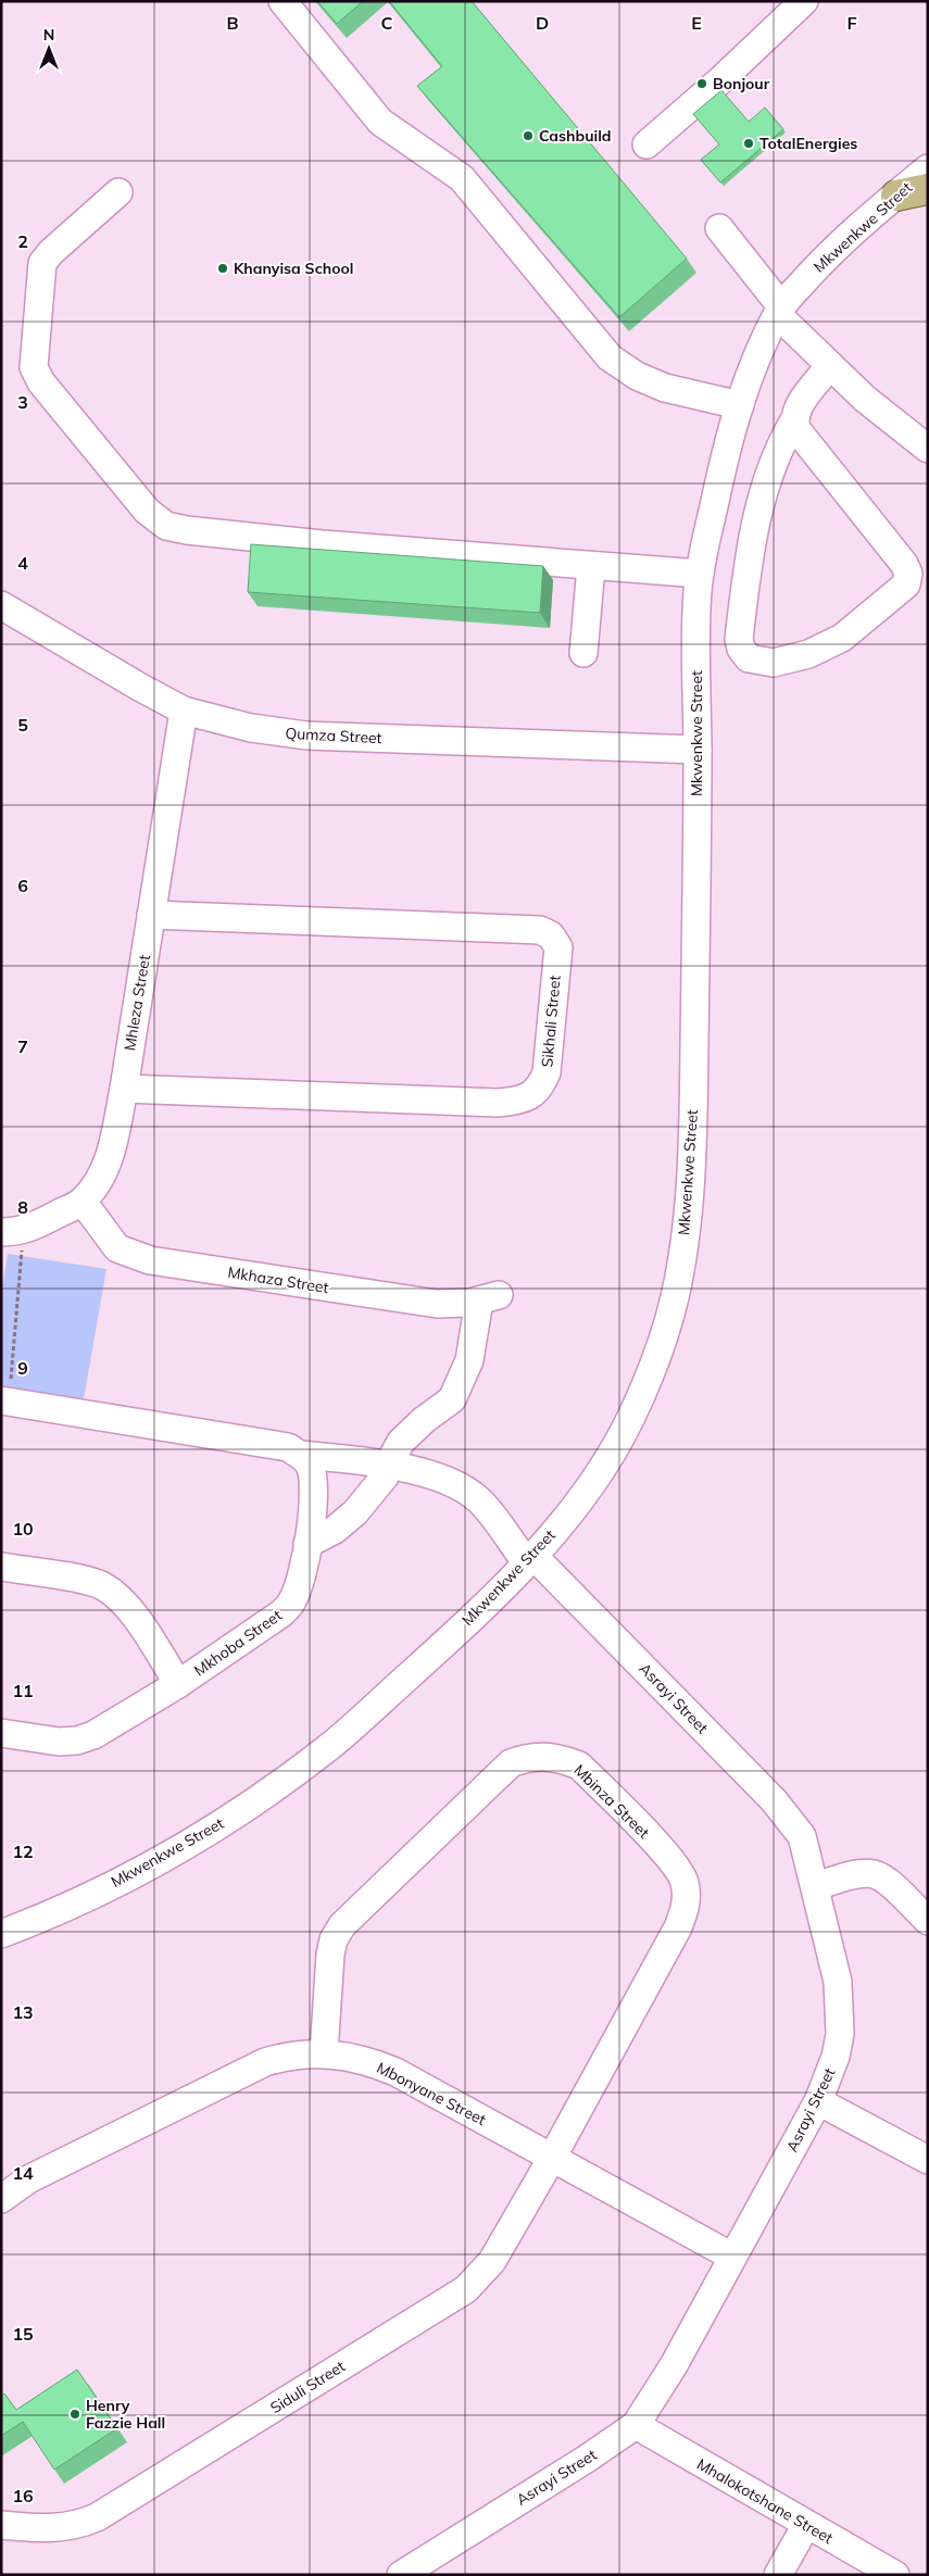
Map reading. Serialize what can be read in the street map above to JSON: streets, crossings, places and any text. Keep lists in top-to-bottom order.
{
  "streets": {
    "street": [
      "Mkwenkwe Street",
      "Qumza Street",
      "Mhleza Street",
      "Sikhali Street",
      "Mkhaza Street",
      "Mkhoba Street",
      "Asrayi Street",
      "Mbinza Street",
      "Mbonyane Street",
      "Siduli Street",
      "Mhalokotshane Street"
    ]
  },
  "crossings": [
    ["Mkwenkwe Street", "Qumza Street"],
    ["Mkwenkwe Street", "Asrayi Street"],
    ["Qumza Street", "Mhleza Street"],
    ["Mhleza Street", "Sikhali Street"],
    ["Mhleza Street", "Mkhaza Street"],
    ["Mkhaza Street", "Asrayi Street"],
    ["Mkhoba Street", "Asrayi Street"],
    ["Asrayi Street", "Mbonyane Street"],
    ["Asrayi Street", "Mhalokotshane Street"],
    ["Mbinza Street", "Mbonyane Street"],
    ["Mbinza Street", "Siduli Street"],
    ["Mbonyane Street", "Siduli Street"]
  ],
  "places": [
    "Bonjour",
    "Cashbuild",
    "TotalEnergies",
    "Khanyisa School",
    "Henry Fazzie Hall"
  ],
  "north": "top",
  "grid": {
    "columns": [
      "B",
      "C",
      "D",
      "E",
      "F"
    ],
    "rows": [
      "2",
      "3",
      "4",
      "5",
      "6",
      "7",
      "8",
      "9",
      "10",
      "11",
      "12",
      "13",
      "14",
      "15",
      "16"
    ]
  }
}
